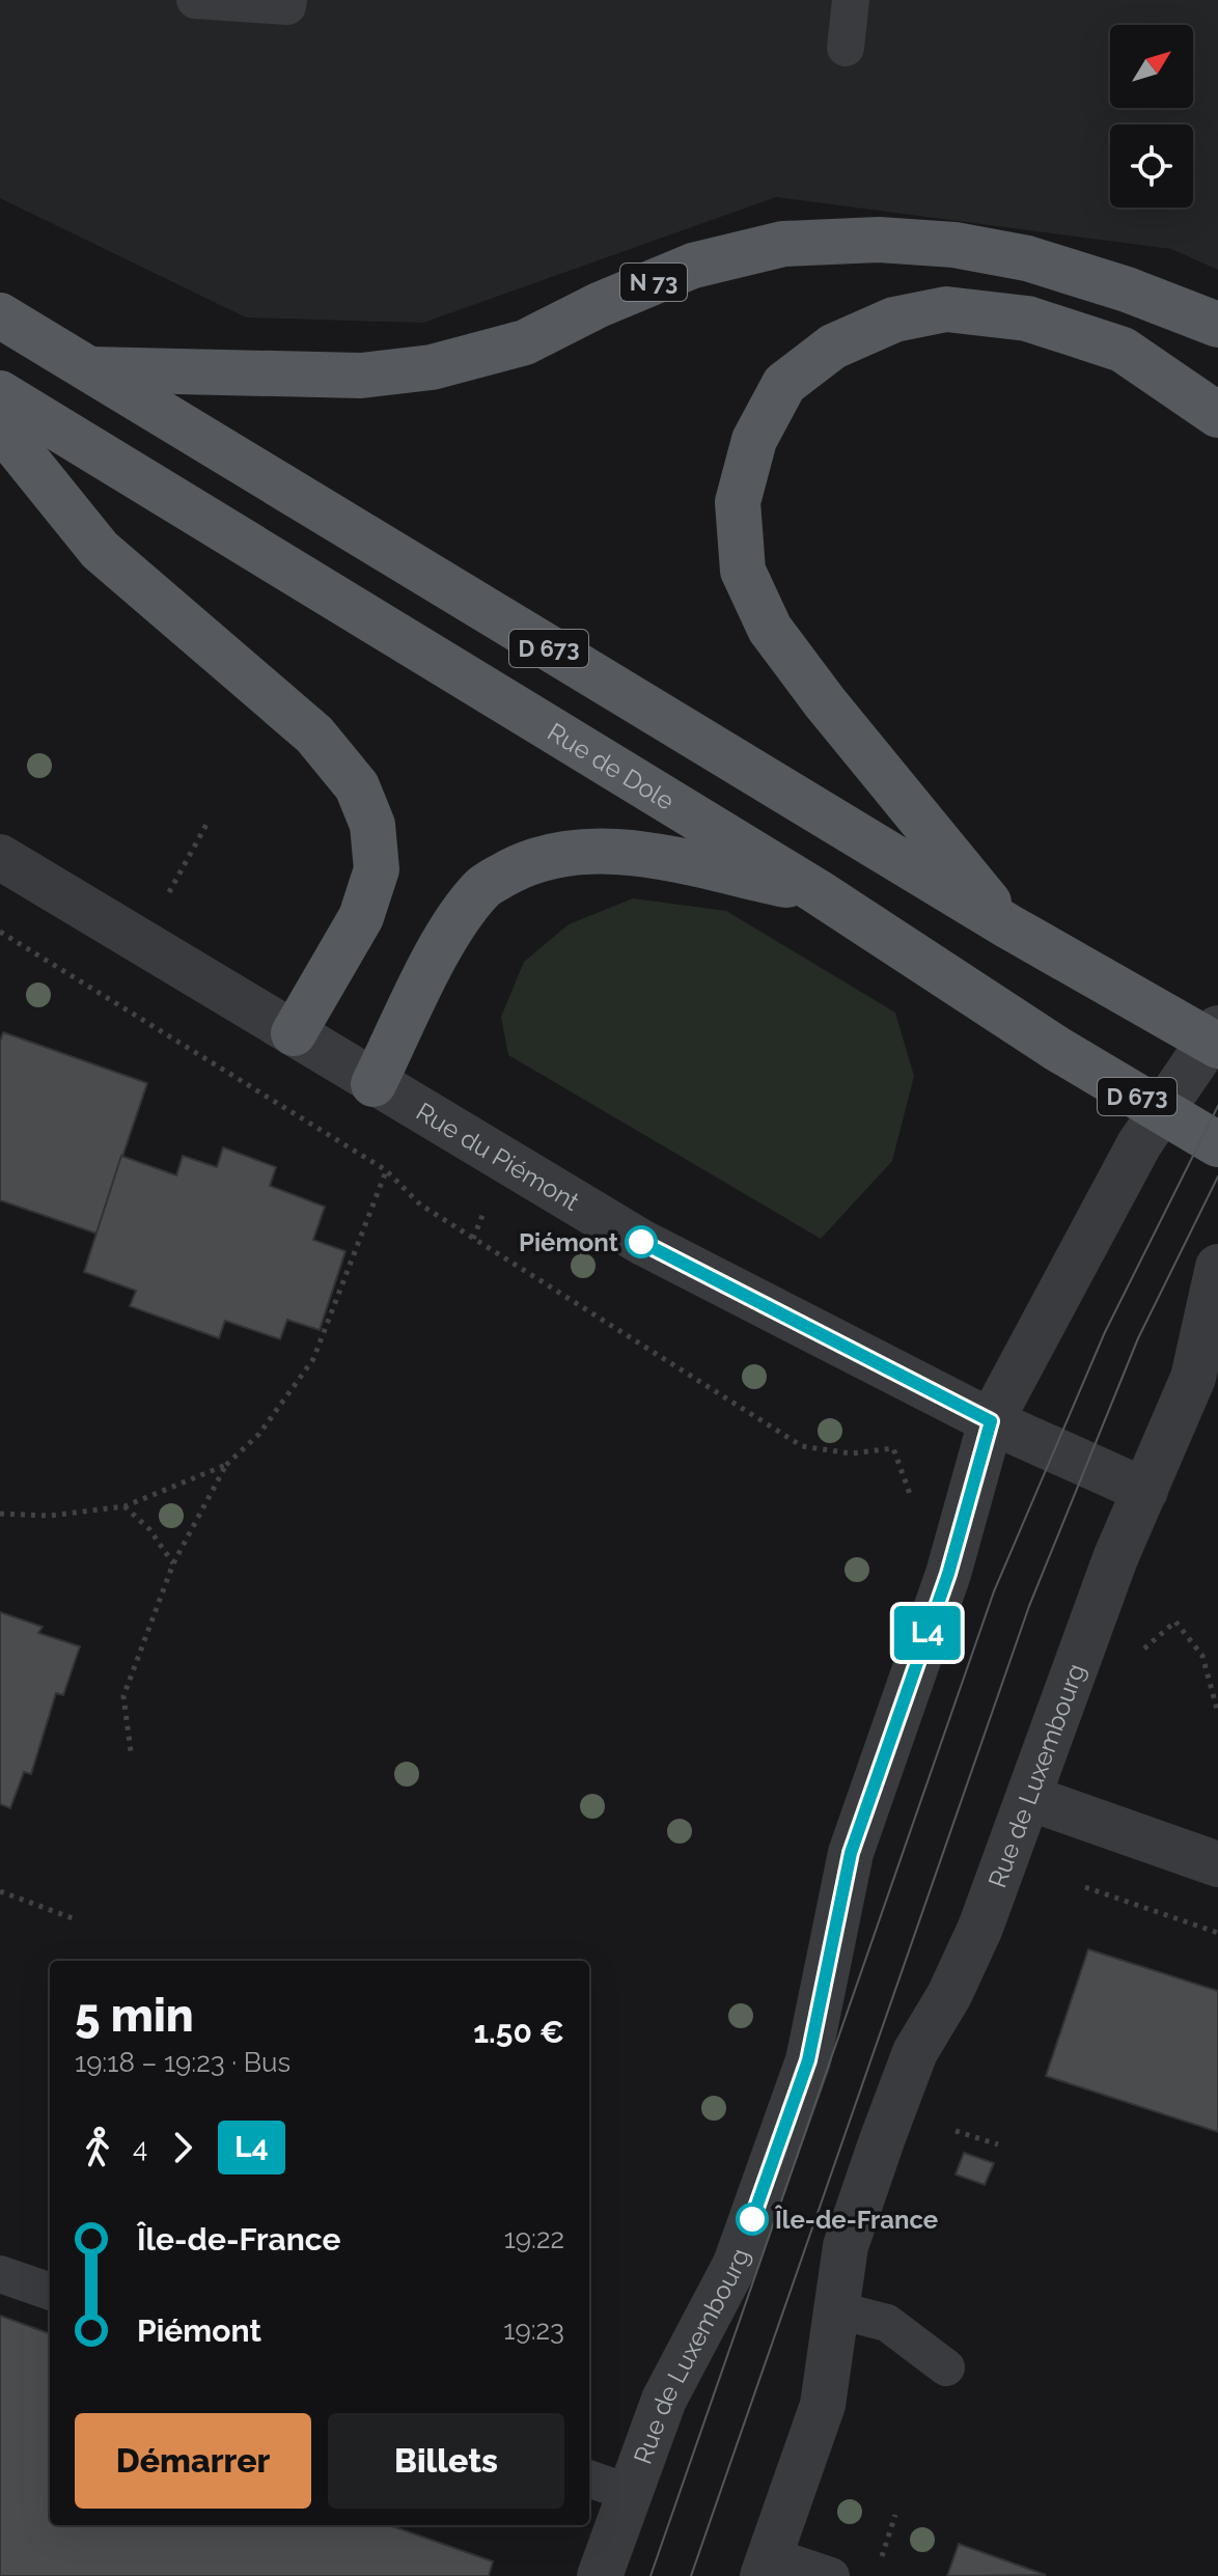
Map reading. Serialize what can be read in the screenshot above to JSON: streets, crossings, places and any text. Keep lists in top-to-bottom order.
{
  "streets": {
    "main road": ["N 73", "D 673", "Rue de Dole"],
    "street": ["Rue du Piémont", "Rue de Luxembourg"]
  },
  "crossings": [
    ["N 73", "D 673"],
    ["Rue du Piémont", "Rue de Luxembourg"]
  ],
  "places": ["Piémont", "Île-de-France"],
  "lines": ["bus line L4"],
  "north": "top right",
  "page": {
    "on_map": "L4",
    "heading": ["5 min", "19:18 – 19:23 · Bus", "1.50 €"],
    "legs": ["4", "L4"],
    "list": [
      {
        "name": "Île-de-France",
        "value": "19:22"
      },
      {
        "name": "Piémont",
        "value": "19:23"
      }
    ],
    "buttons": ["Démarrer", "Billets"]
  }
}
